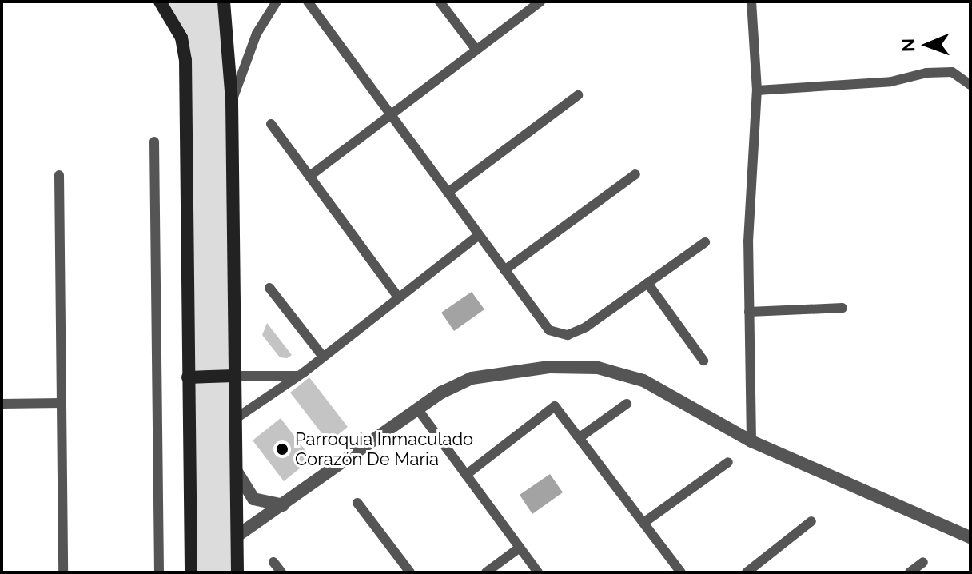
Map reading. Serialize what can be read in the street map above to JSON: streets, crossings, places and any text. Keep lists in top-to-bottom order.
{
  "places": ["Parroquia Inmaculado Corazón De Maria"],
  "north": "left"
}
